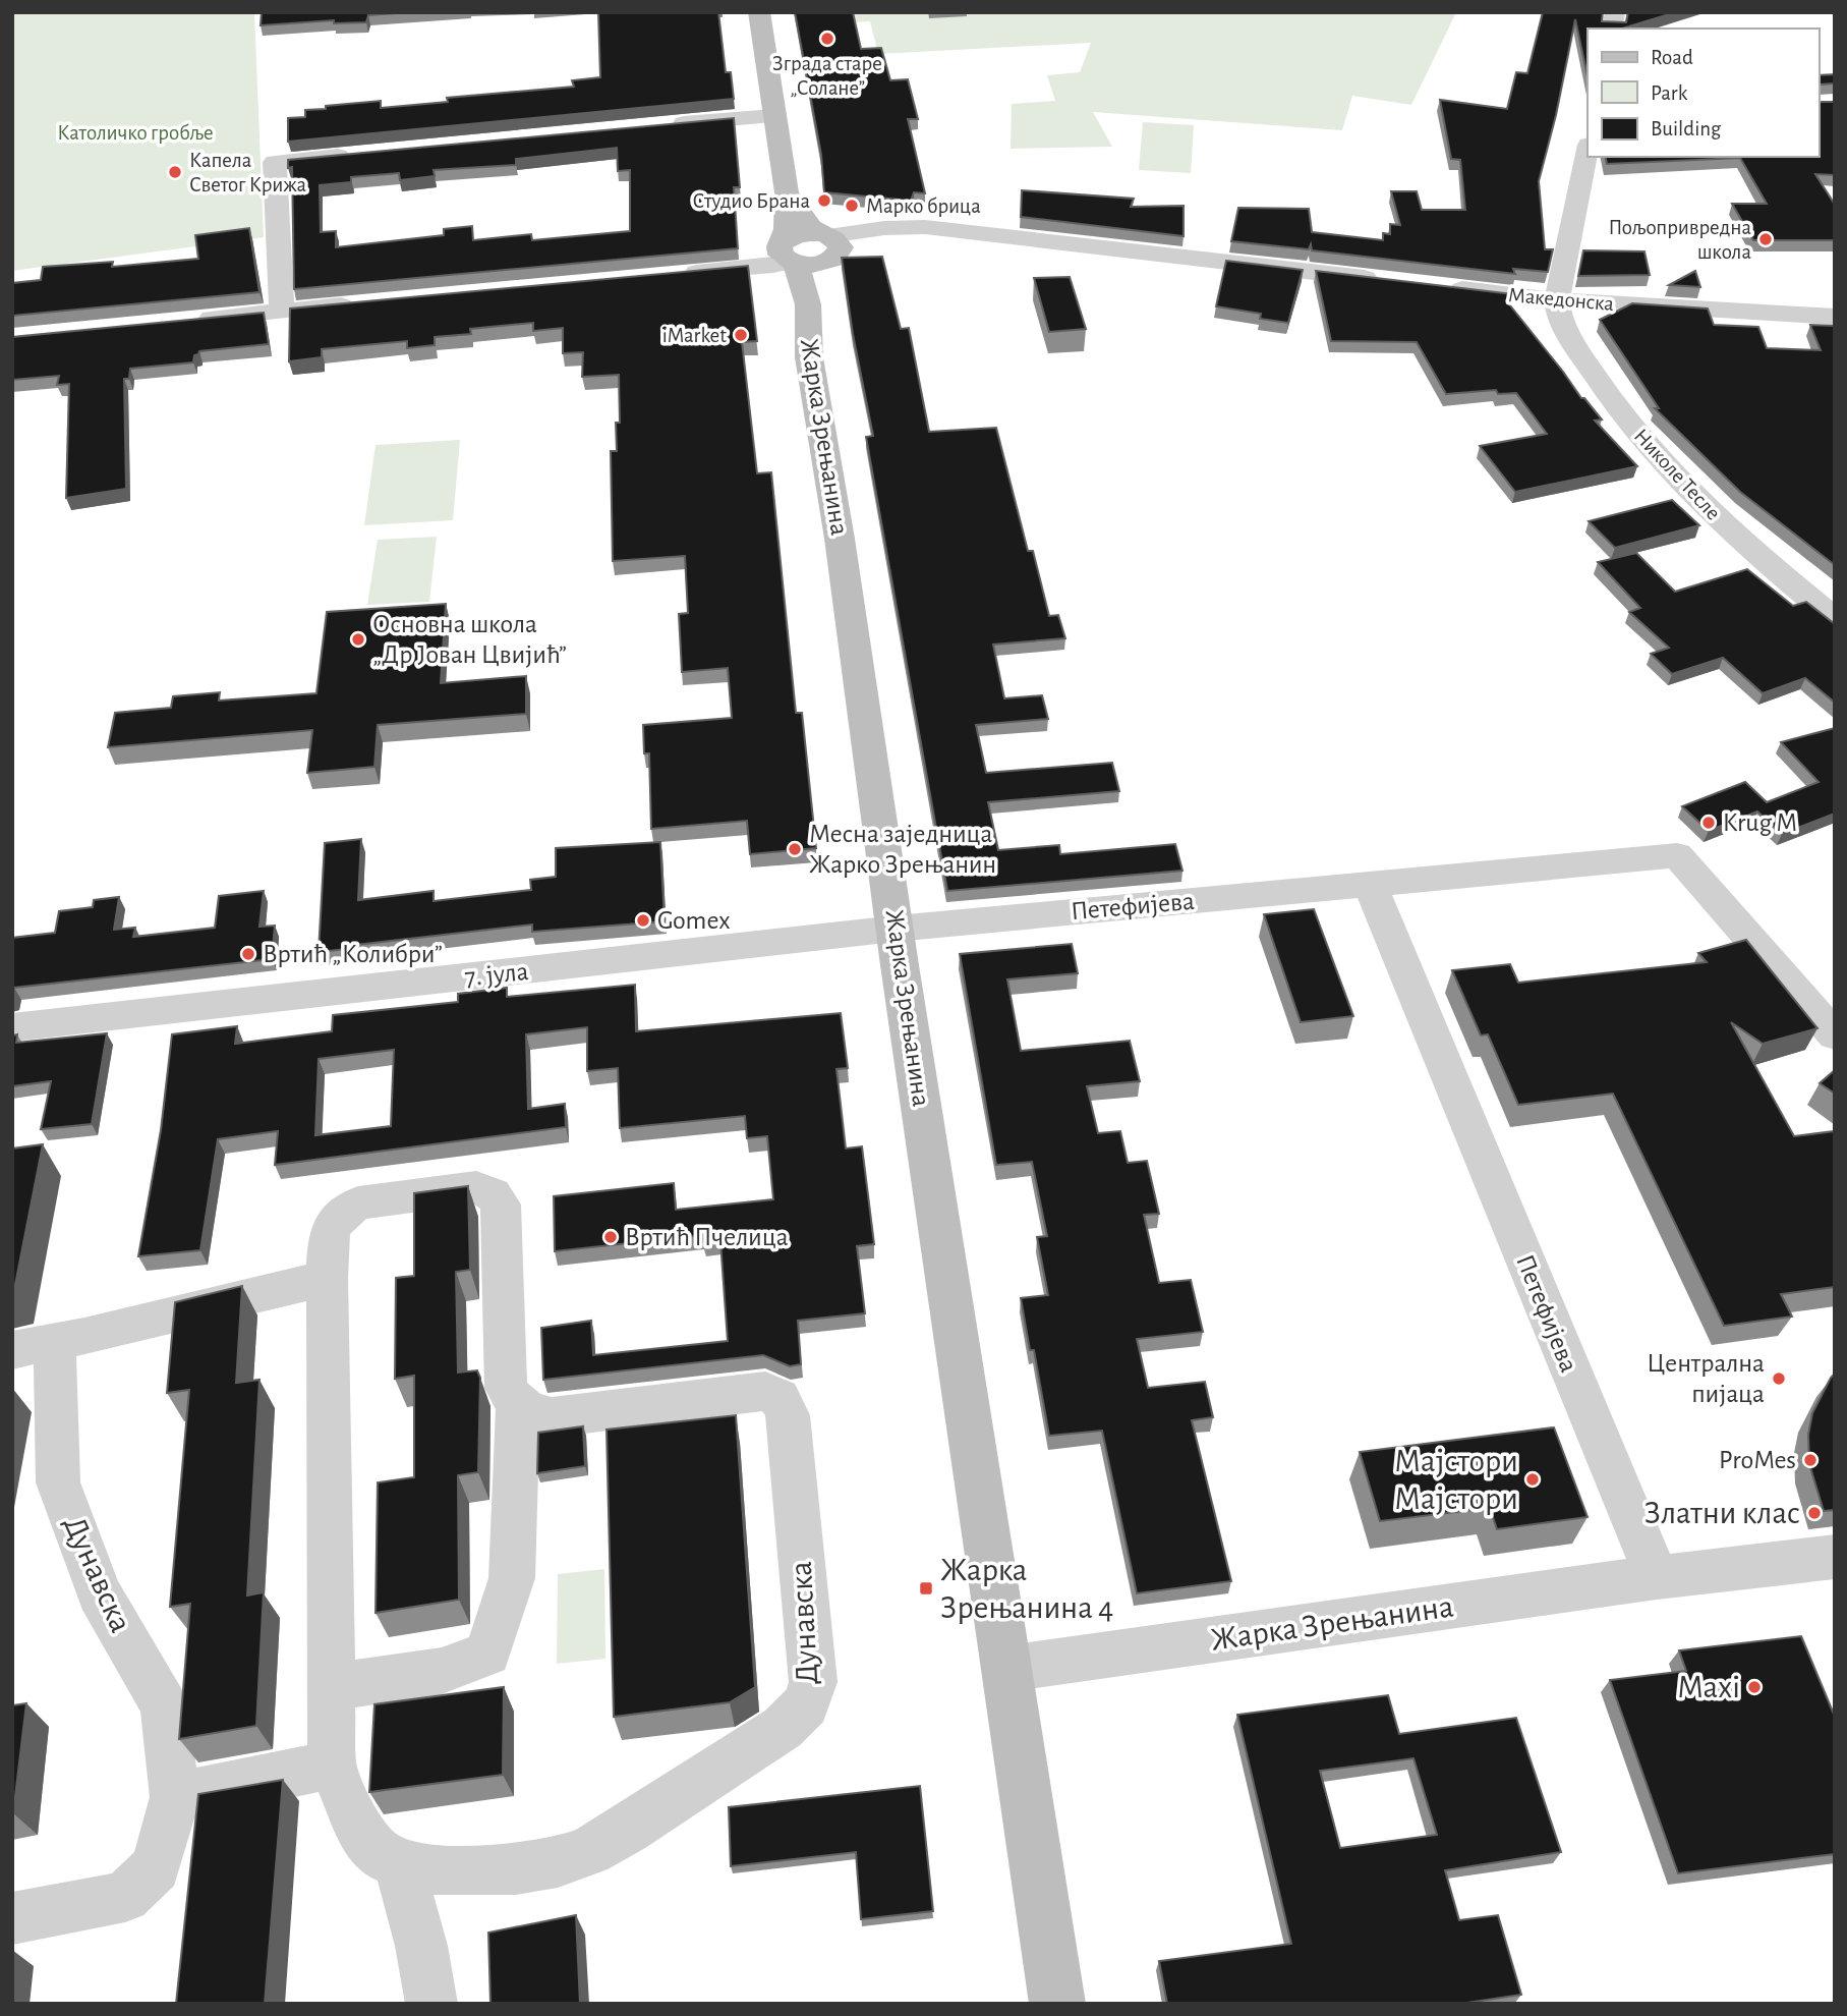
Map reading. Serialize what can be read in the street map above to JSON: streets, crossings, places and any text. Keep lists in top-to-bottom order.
{
  "streets": {
    "main road": ["Жарка Зрењанина"],
    "street": [
      "Македонска",
      "Николе Тесле",
      "Петефијева",
      "7. јула",
      "Дунавска"
    ]
  },
  "crossings": [
    ["Македонска", "Николе Тесле"],
    ["Жарка Зрењанина", "Петефијева"],
    ["Жарка Зрењанина", "7. јула"],
    ["Петефијева", "7. јула"]
  ],
  "parks": ["Католичко гробље"],
  "places": {
    "other": [
      "Зграда старе „Солане”",
      "Капела Светог Крижа",
      "Студио Брана",
      "Марко брица",
      "Пољопривредна школа",
      "iMarket",
      "Основна школа „Др Јован Цвијић”",
      "Krug M",
      "Месна заједница Жарко Зрењанин",
      "Gomex",
      "Вртић „Колибри”",
      "Вртић Пчелица",
      "Централна пијаца",
      "ProMes",
      "Мајстори Мајстори",
      "Златни клас",
      "Maxi"
    ],
    "transit": ["Жарка Зрењанина 4"]
  },
  "legend": ["Road", "Park", "Building"]
}
